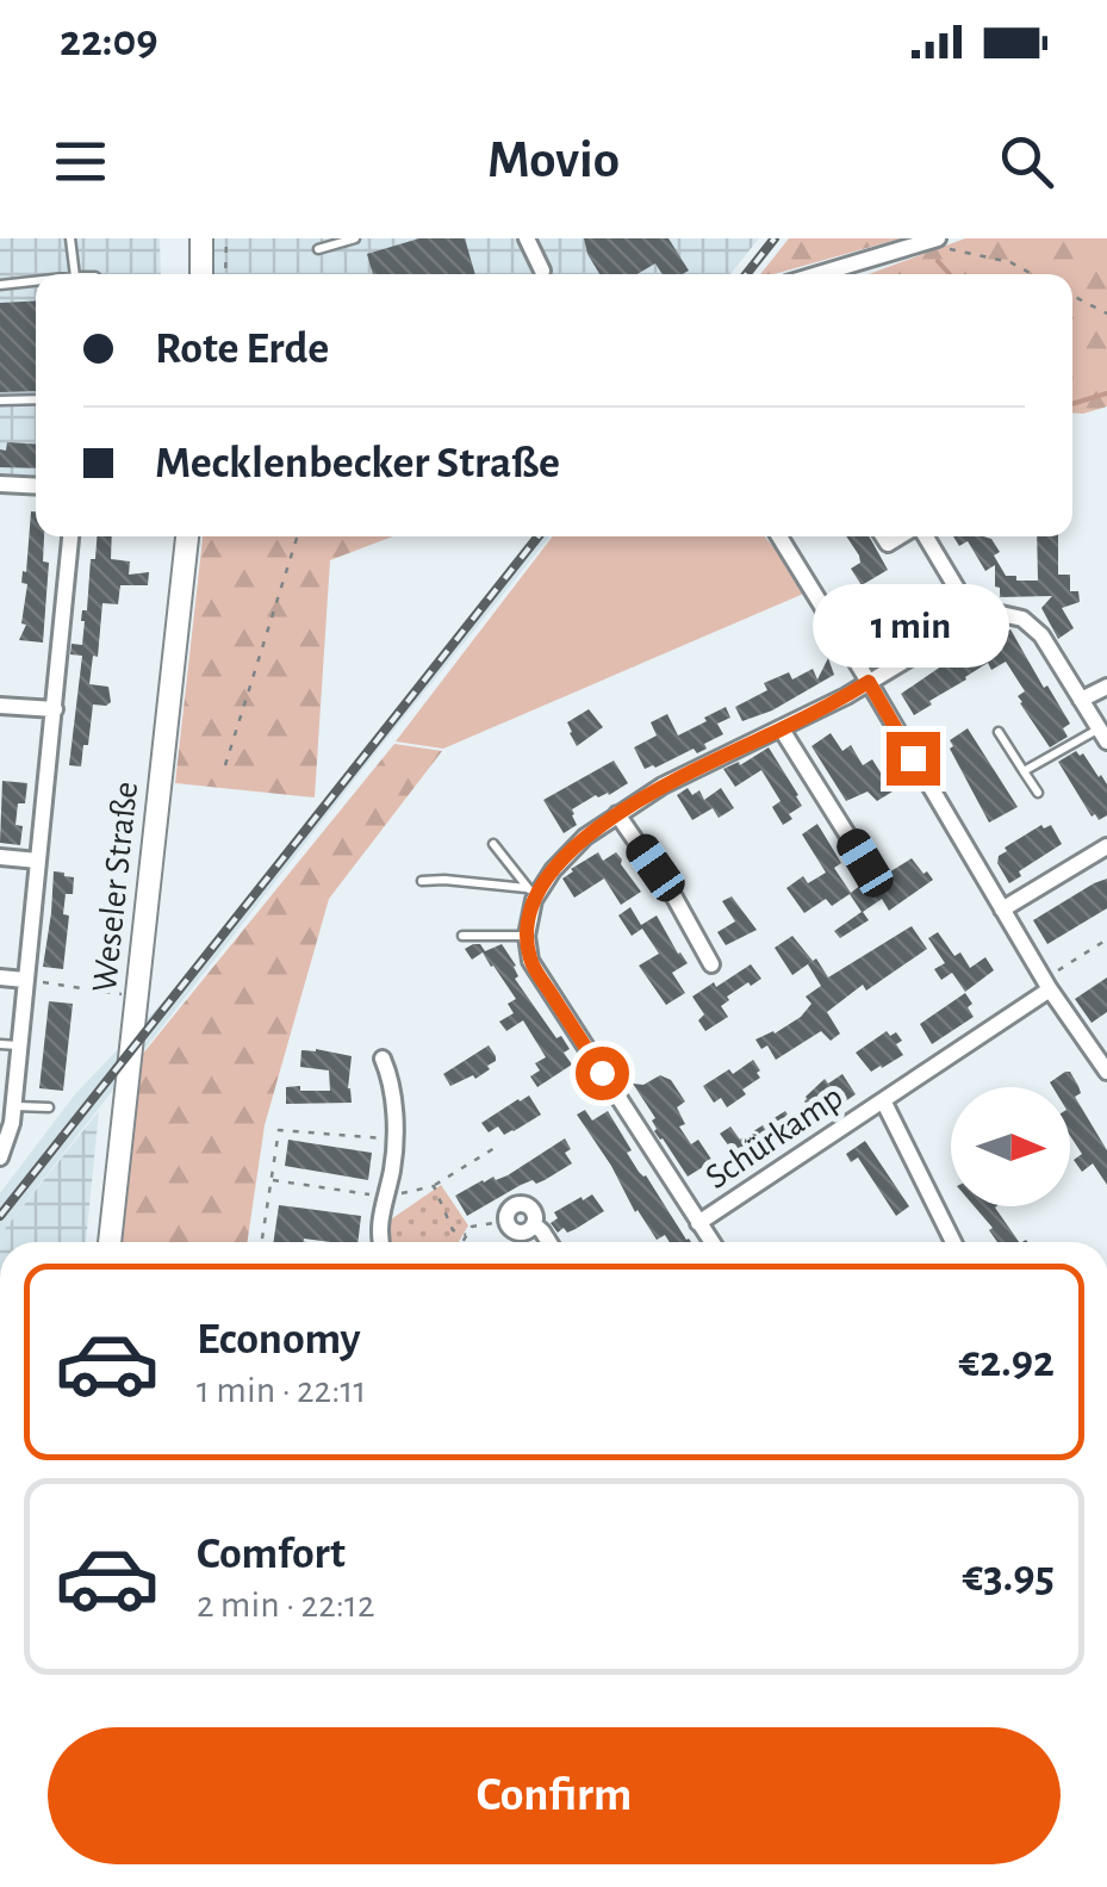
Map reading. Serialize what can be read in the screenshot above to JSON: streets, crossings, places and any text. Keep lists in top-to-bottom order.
{
  "streets": {
    "main road": ["Weseler Straße"],
    "street": ["Schürkamp"]
  },
  "north": "right",
  "page": {
    "status": "22:09",
    "header": "Movio",
    "banner": ["Rote Erde", "Mecklenbecker Straße"],
    "bubble": "1 min",
    "list": [
      {
        "name": "Economy",
        "note": "1 min · 22:11",
        "value": "€2.92"
      },
      {
        "name": "Comfort",
        "note": "2 min · 22:12",
        "value": "€3.95"
      }
    ],
    "buttons": "Confirm"
  }
}
